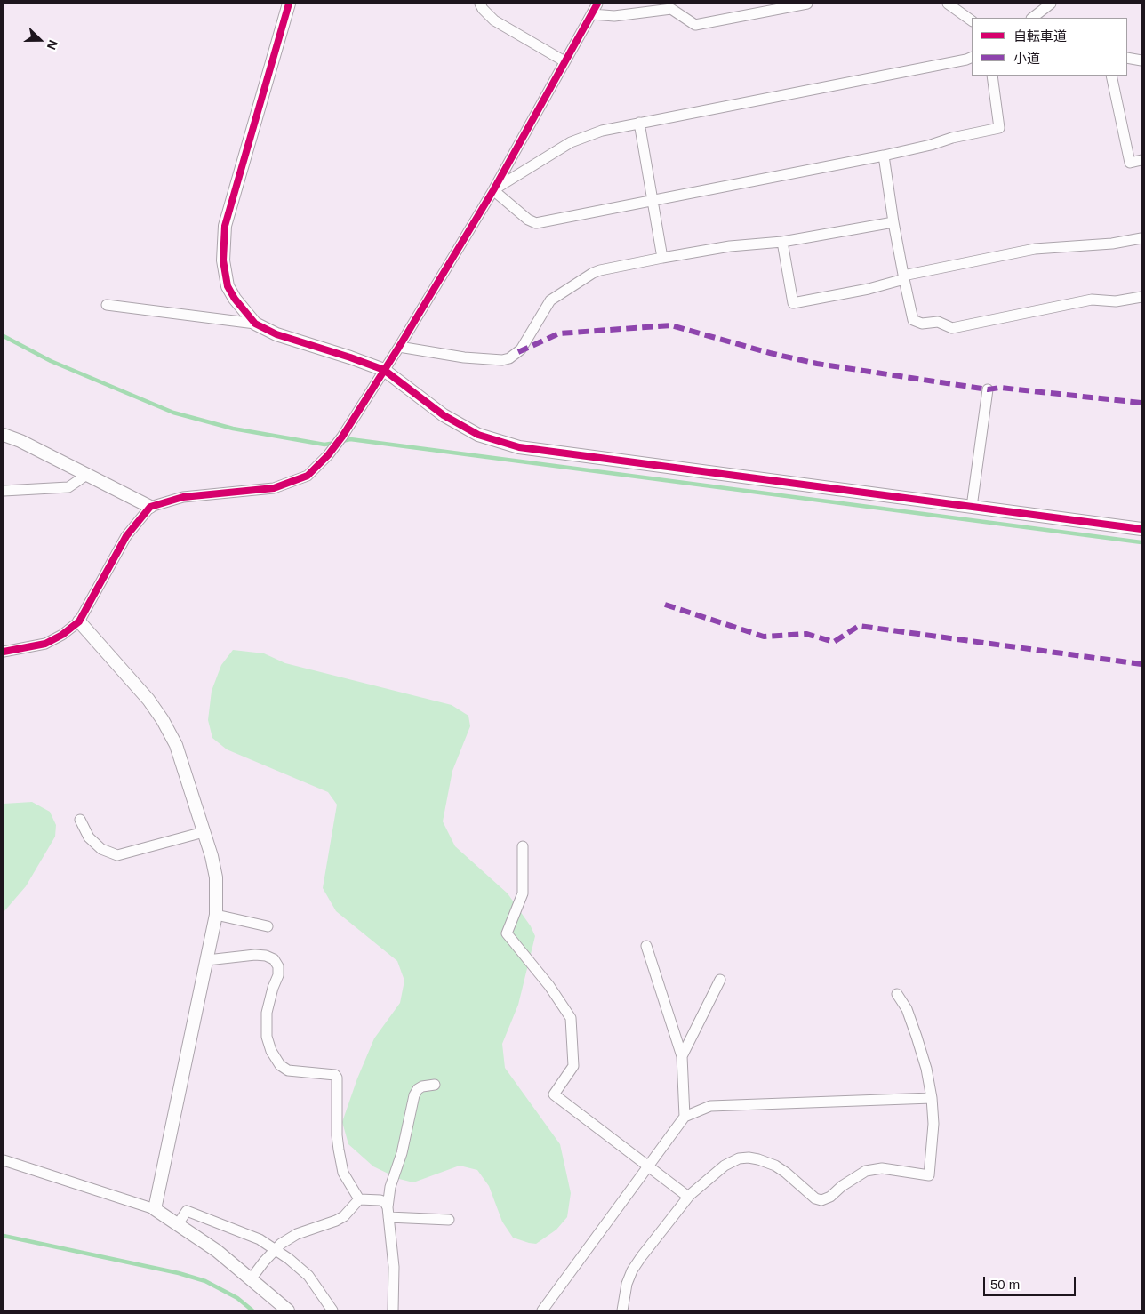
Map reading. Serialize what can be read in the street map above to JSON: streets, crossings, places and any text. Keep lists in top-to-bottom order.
{
  "legend": ["自転車道", "小道"],
  "scale_bar": "50 m",
  "north": "right"
}
